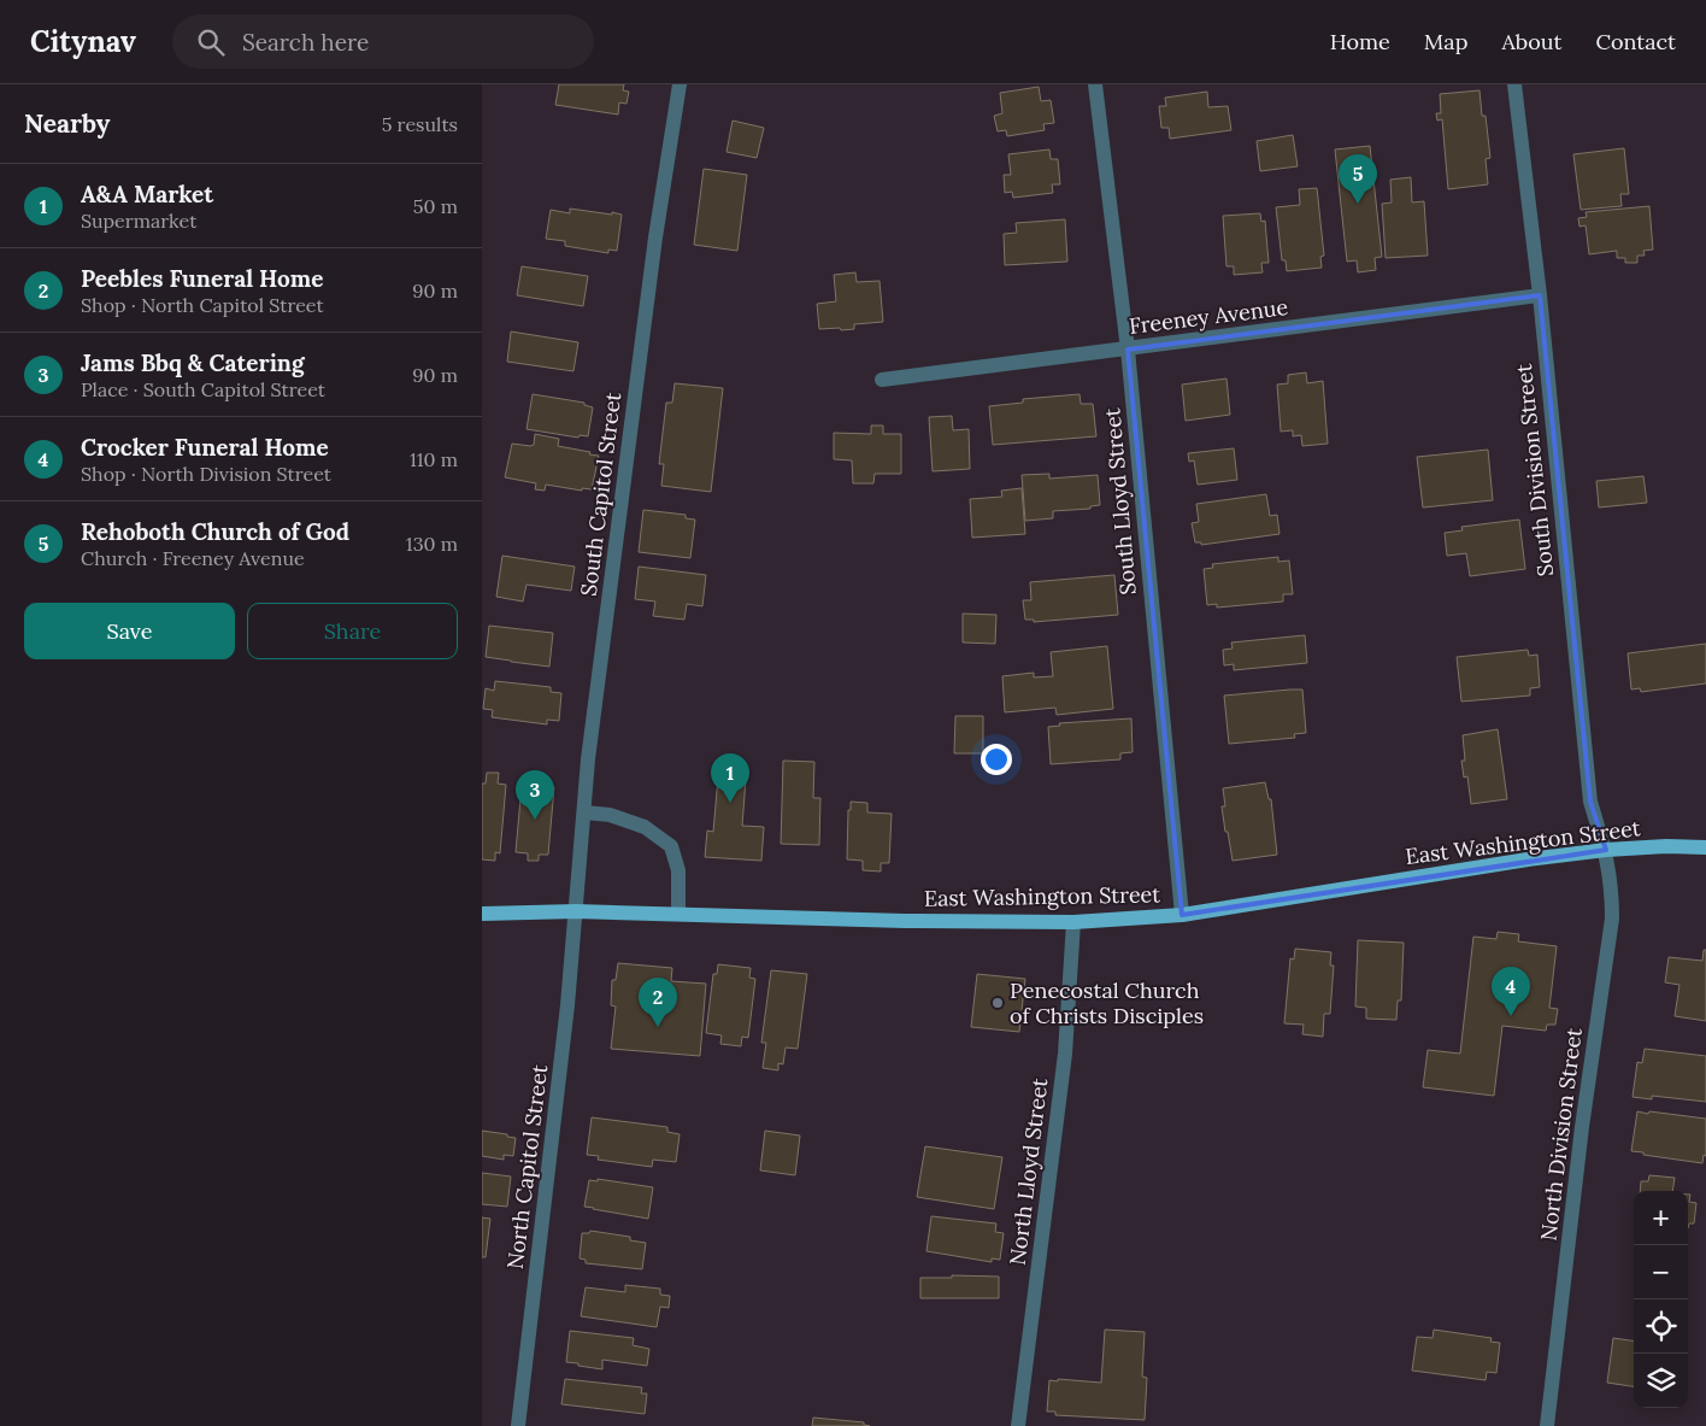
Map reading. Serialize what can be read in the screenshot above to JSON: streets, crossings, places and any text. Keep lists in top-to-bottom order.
{
  "streets": {
    "main road": ["East Washington Street"],
    "street": [
      "Freeney Avenue",
      "South Division Street",
      "South Capitol Street",
      "South Lloyd Street",
      "North Division Street",
      "North Capitol Street",
      "North Lloyd Street"
    ]
  },
  "crossings": [
    ["Freeney Avenue", "South Division Street"],
    ["Freeney Avenue", "South Lloyd Street"],
    ["South Division Street", "East Washington Street"],
    ["South Division Street", "North Division Street"],
    ["South Capitol Street", "East Washington Street"],
    ["South Capitol Street", "North Capitol Street"],
    ["South Lloyd Street", "East Washington Street"],
    ["East Washington Street", "North Division Street"],
    ["East Washington Street", "North Capitol Street"],
    ["East Washington Street", "North Lloyd Street"]
  ],
  "places": ["Penecostal Church of Christs Disciples"],
  "page": {
    "header": "Citynav",
    "search": "Search here",
    "nav": [
      "Home",
      "Map",
      "About",
      "Contact"
    ],
    "heading": ["Nearby", "5 results"],
    "pins": [
      "5",
      "1",
      "3",
      "4",
      "2"
    ],
    "list": [
      {
        "mark": "1",
        "name": "A&A Market",
        "note": "Supermarket",
        "value": "50 m"
      },
      {
        "mark": "2",
        "name": "Peebles Funeral Home",
        "note": "Shop · North Capitol Street",
        "value": "90 m"
      },
      {
        "mark": "3",
        "name": "Jams Bbq & Catering",
        "note": "Place · South Capitol Street",
        "value": "90 m"
      },
      {
        "mark": "4",
        "name": "Crocker Funeral Home",
        "note": "Shop · North Division Street",
        "value": "110 m"
      },
      {
        "mark": "5",
        "name": "Rehoboth Church of God",
        "note": "Church · Freeney Avenue",
        "value": "130 m"
      }
    ],
    "buttons": ["Save", "Share"],
    "map_buttons": ["+", "−"]
  }
}
